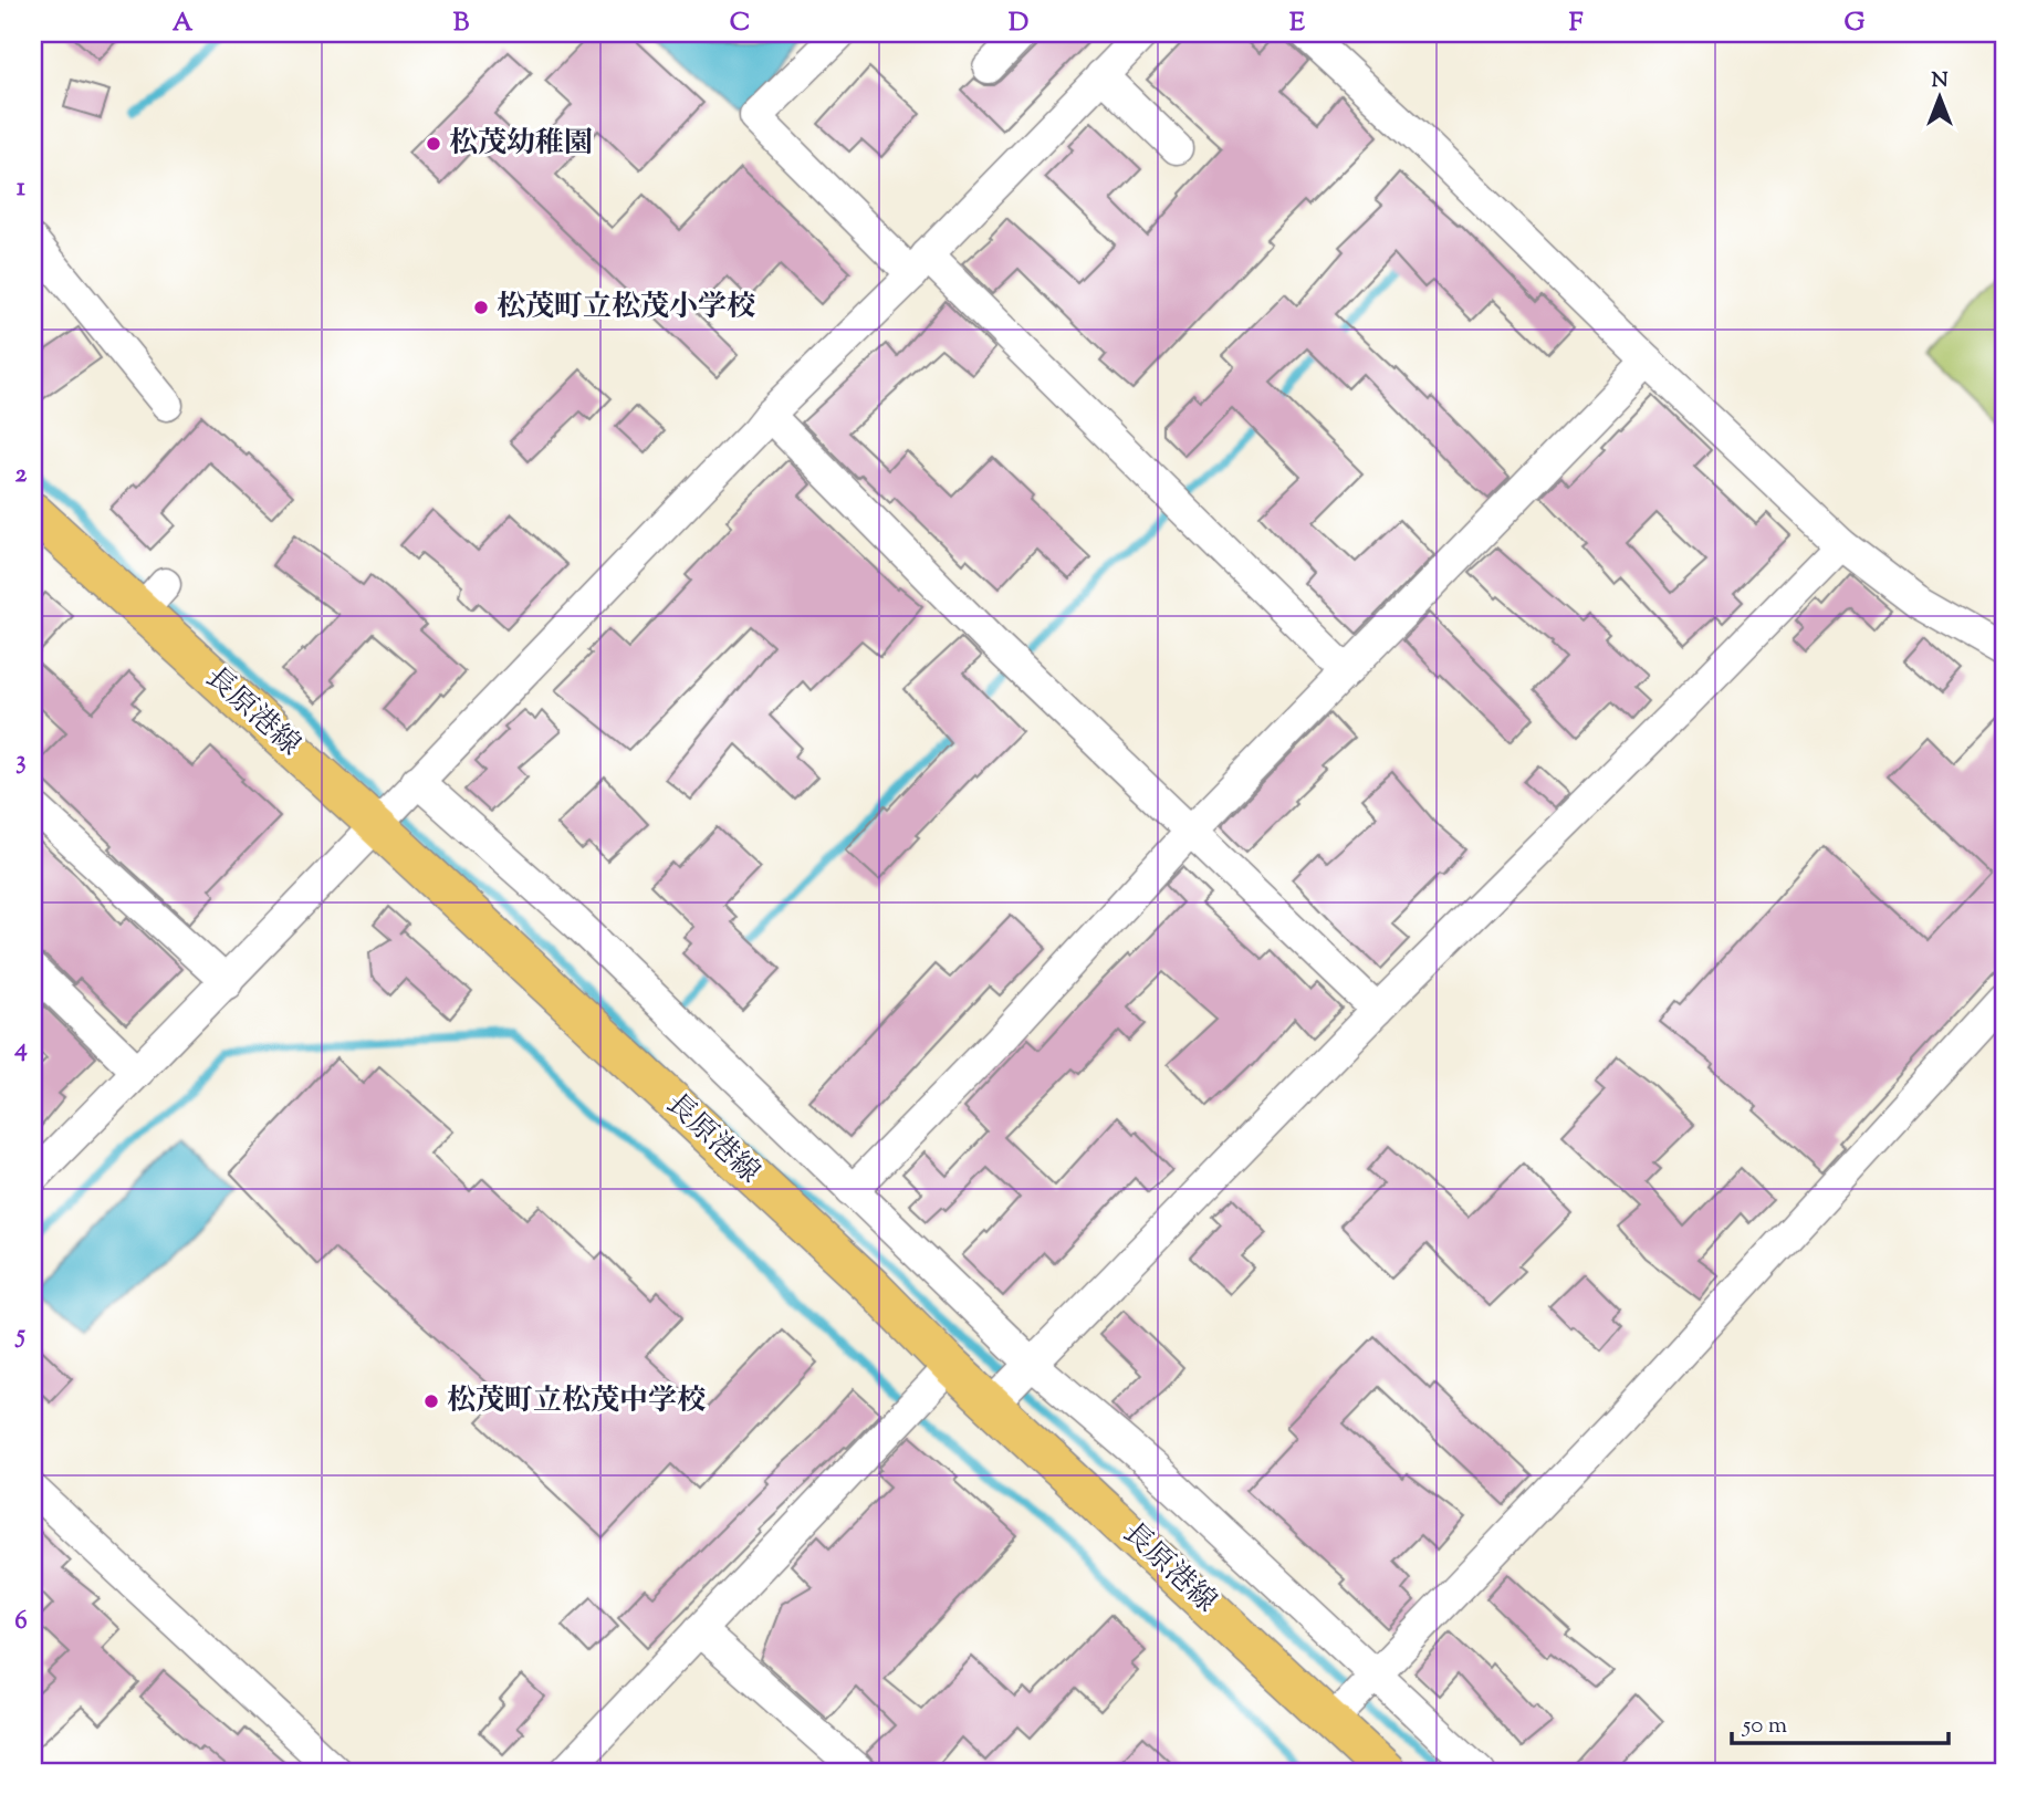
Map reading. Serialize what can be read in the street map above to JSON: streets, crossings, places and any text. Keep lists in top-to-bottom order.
{
  "streets": {
    "main road": ["長原港線"]
  },
  "places": ["松茂幼稚園", "松茂町立松茂小学校", "松茂町立松茂中学校"],
  "scale_bar": "50 m",
  "north": "top",
  "grid": {
    "columns": [
      "A",
      "B",
      "C",
      "D",
      "E",
      "F",
      "G"
    ],
    "rows": [
      "1",
      "2",
      "3",
      "4",
      "5",
      "6"
    ]
  }
}
